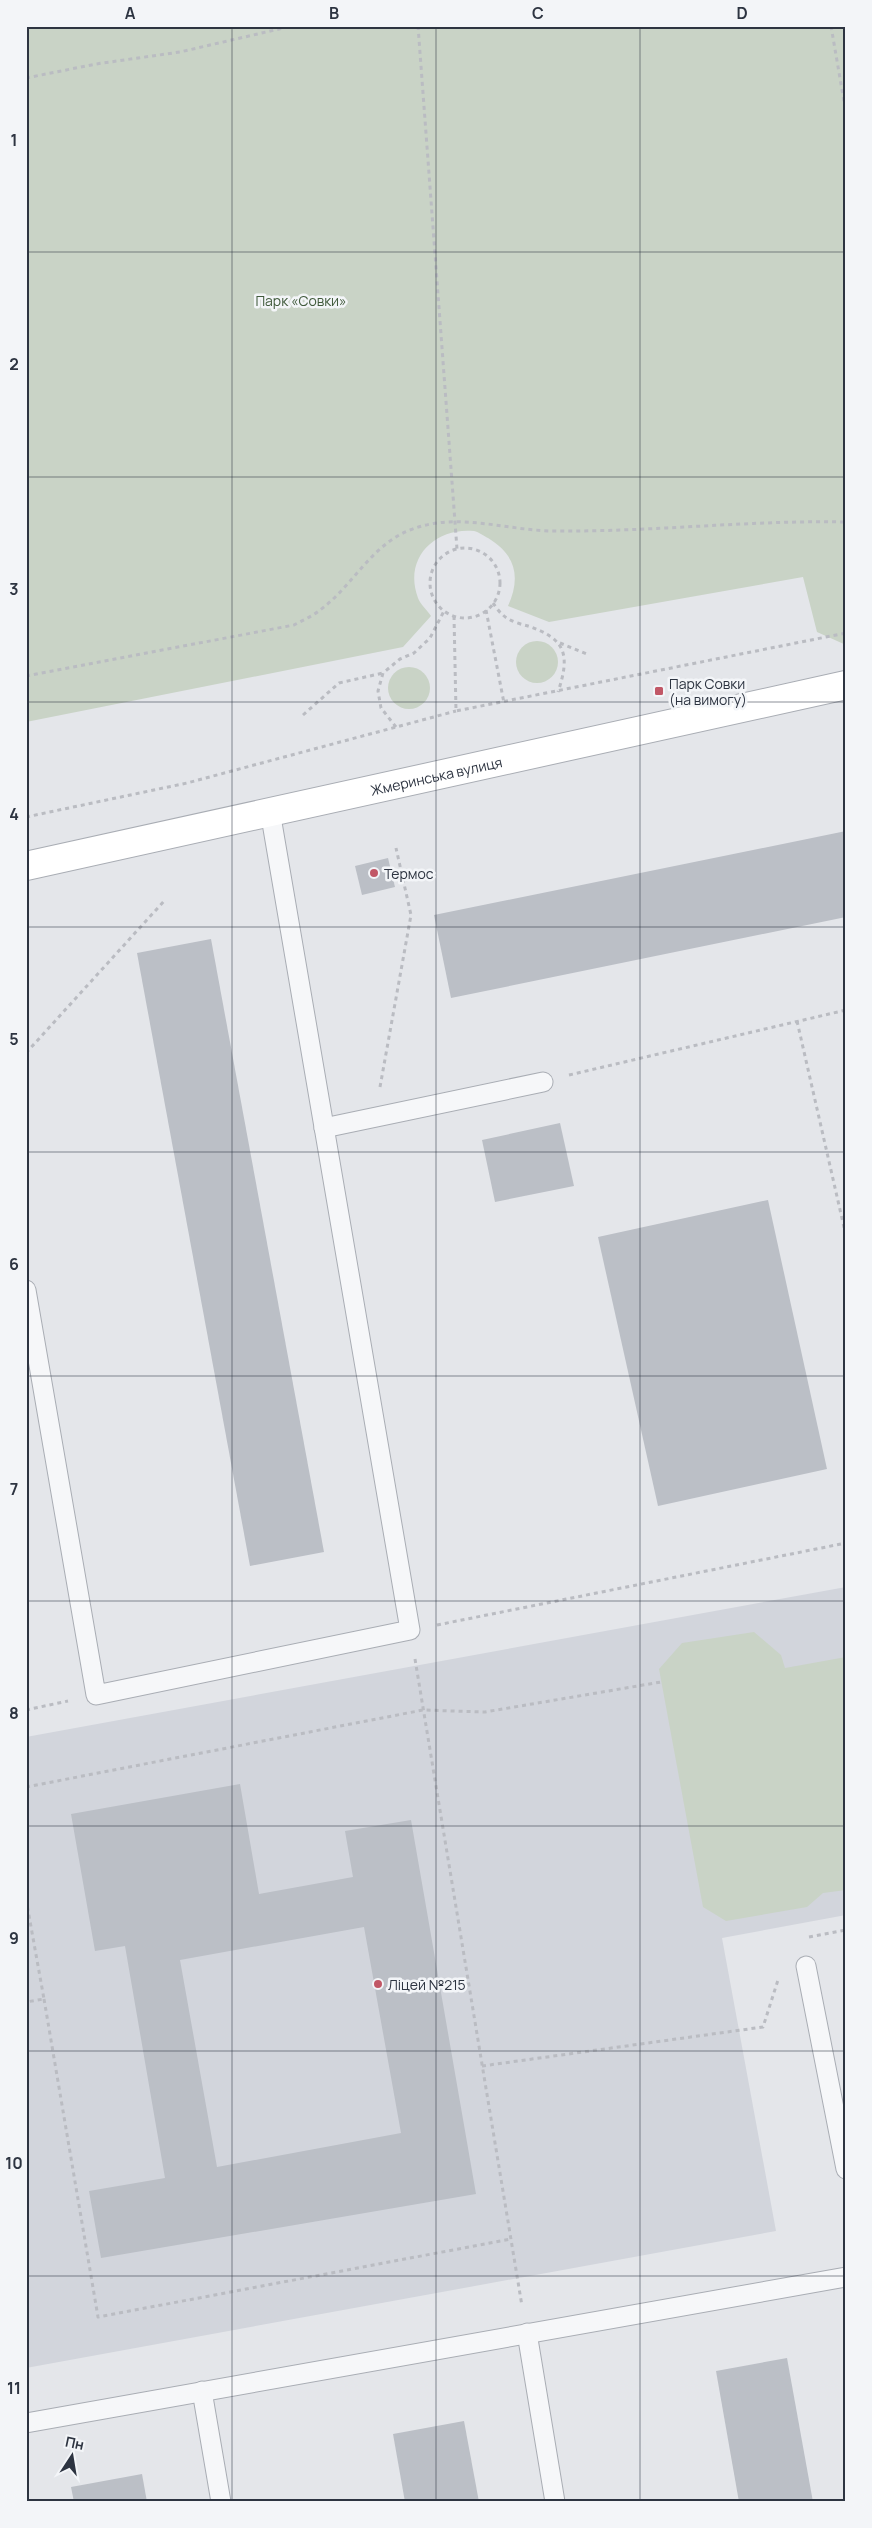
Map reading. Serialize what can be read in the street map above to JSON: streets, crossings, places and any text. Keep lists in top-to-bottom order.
{
  "streets": {
    "main road": ["Жмеринська вулиця"]
  },
  "parks": ["Парк «Совки»"],
  "places": {
    "transit": ["Парк Совки (на вимогу)"],
    "other": ["Термос", "Ліцей №215"]
  },
  "north": "top",
  "grid": {
    "columns": [
      "A",
      "B",
      "C",
      "D"
    ],
    "rows": [
      "1",
      "2",
      "3",
      "4",
      "5",
      "6",
      "7",
      "8",
      "9",
      "10",
      "11"
    ]
  }
}
